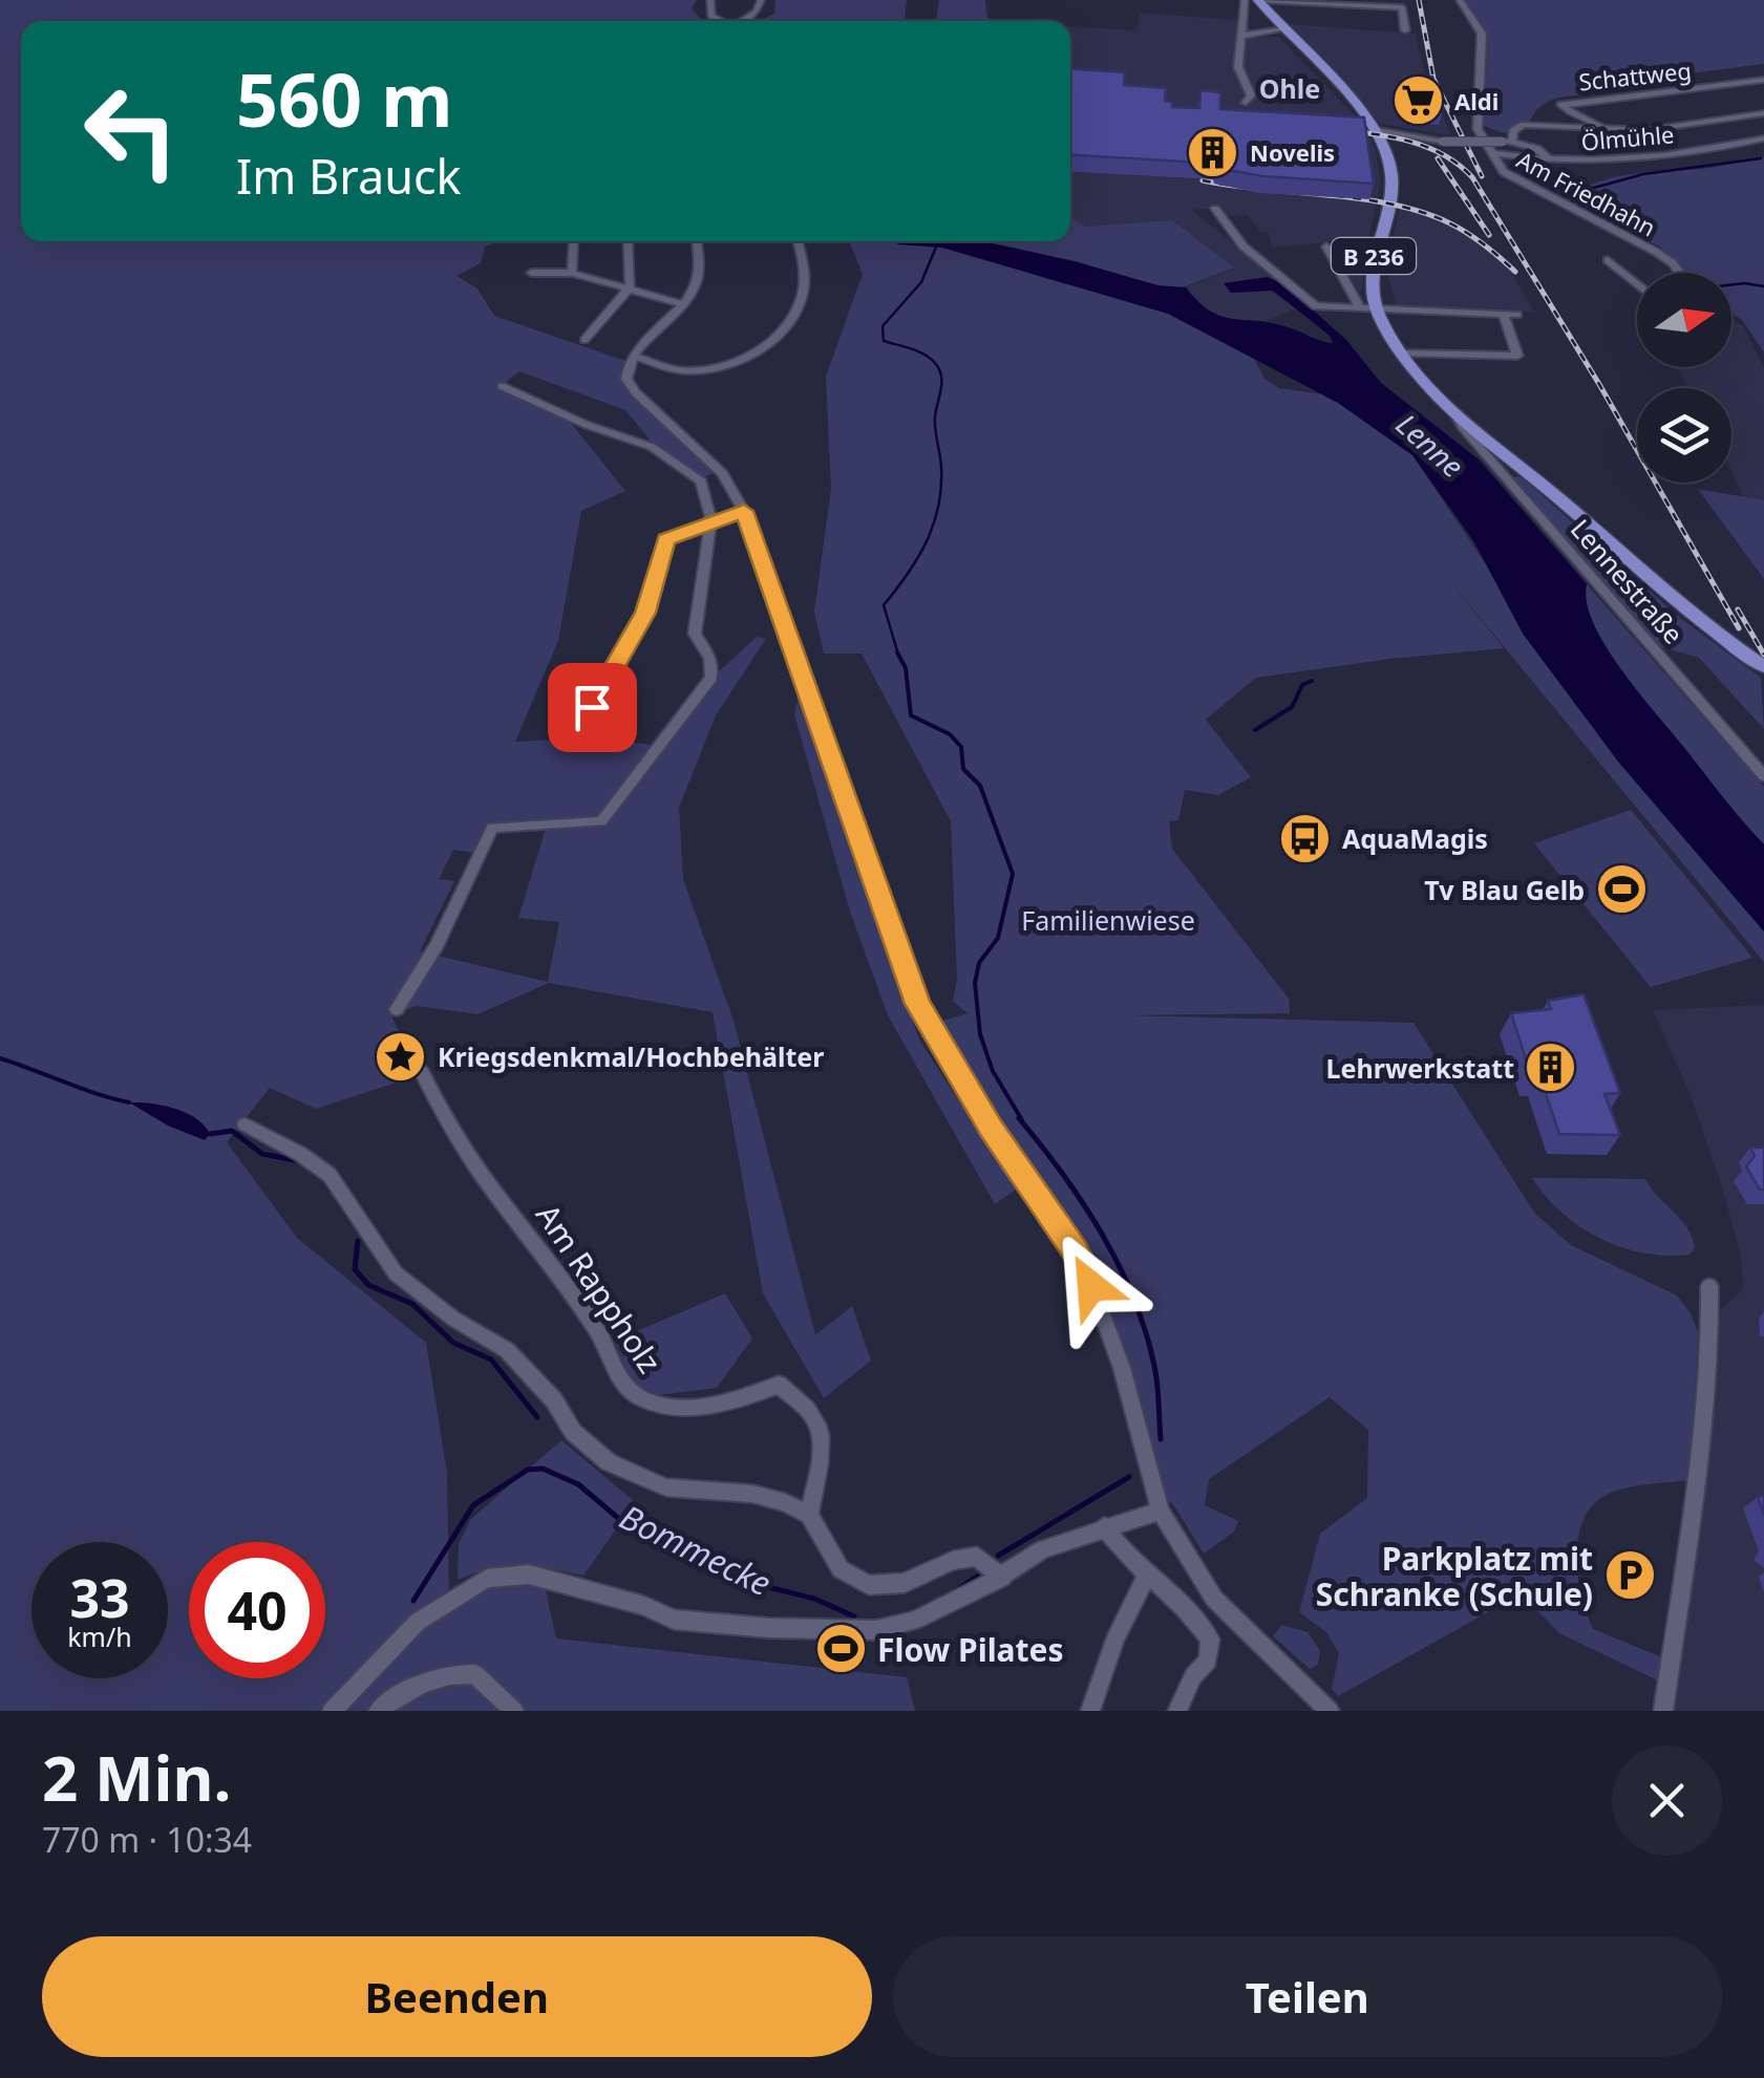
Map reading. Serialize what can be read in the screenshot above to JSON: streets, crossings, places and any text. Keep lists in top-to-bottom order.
{
  "streets": {
    "main road": ["B 236", "Lennestraße"],
    "street": [
      "Schattweg",
      "Ölmühle",
      "Am Friedhahn",
      "Am Rappholz"
    ]
  },
  "crossings": [
    ["Ölmühle", "Am Friedhahn"]
  ],
  "districts": ["Ohle"],
  "water": ["Lenne", "Bommecke"],
  "parks": ["Familienwiese"],
  "places": {
    "supermarket": ["Aldi"],
    "building": ["Novelis", "Lehrwerkstatt"],
    "bus stop": ["AquaMagis"],
    "sports": ["Tv Blau Gelb", "Flow Pilates"],
    "place": ["Kriegsdenkmal/Hochbehälter"],
    "parking": ["Parkplatz mit Schranke (Schule)"]
  },
  "north": "right",
  "page": {
    "turn": ["560 m", "Im Brauck"],
    "speed": "33 km/h",
    "limit": "40",
    "heading": ["2 Min.", "770 m · 10:34"],
    "buttons": ["Beenden", "Teilen"]
  }
}
